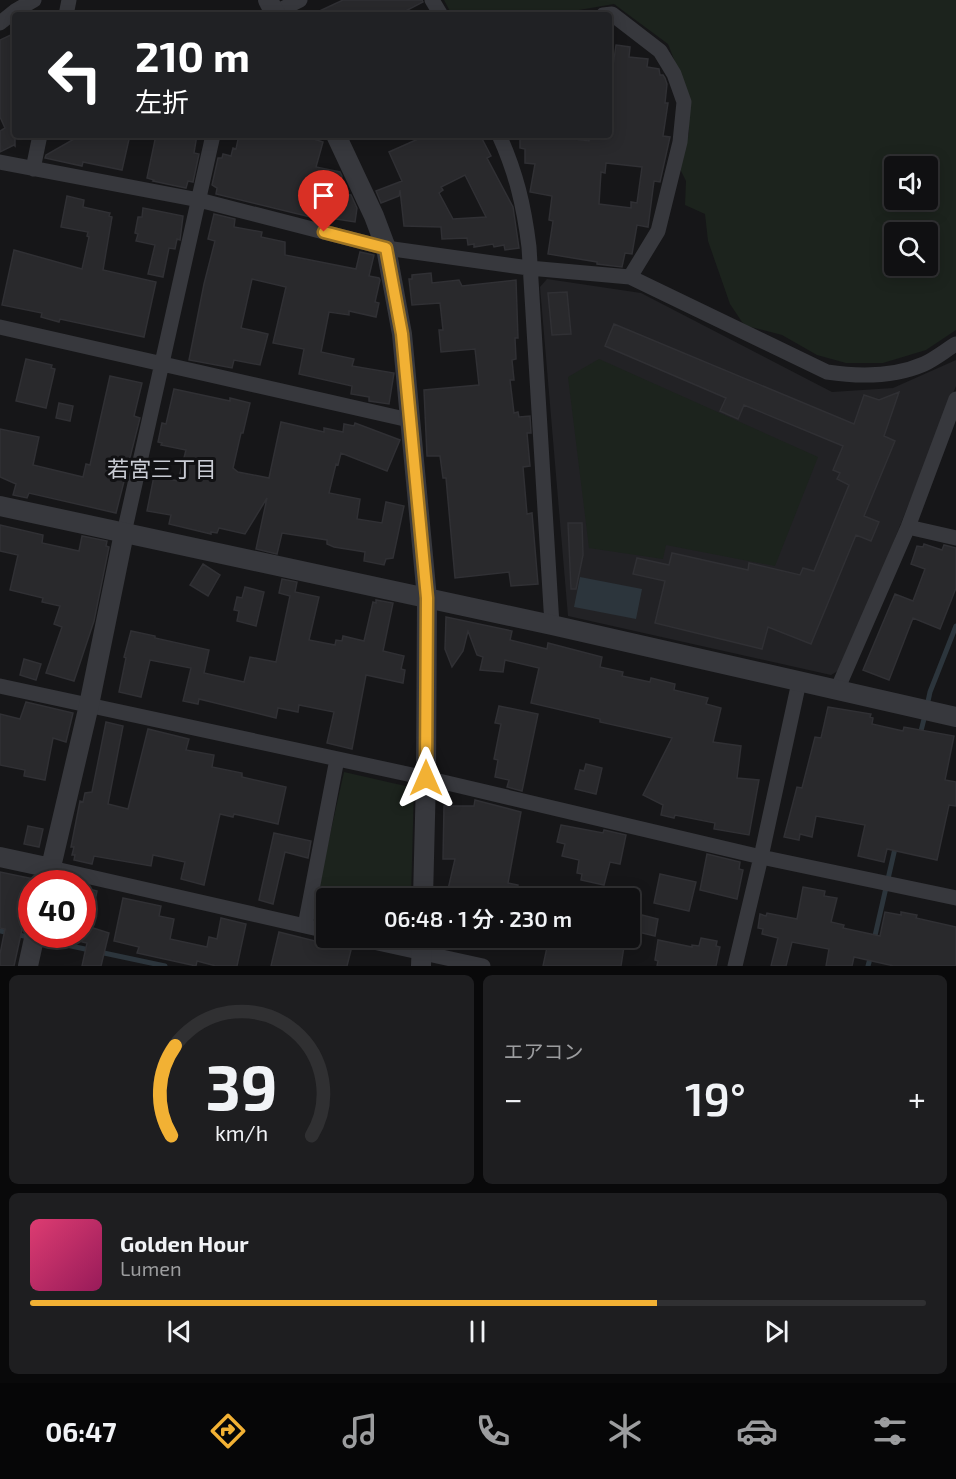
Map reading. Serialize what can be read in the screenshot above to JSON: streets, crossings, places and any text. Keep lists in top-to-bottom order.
{
  "districts": ["若宮三丁目"],
  "page": {
    "turn": ["210 m", "左折"],
    "limit": "40",
    "trip": "06:48 · 1 分 · 230 m",
    "tile": "エアコン",
    "heat": ["−", "19°", "+"],
    "song": ["Golden Hour", "Lumen"],
    "tabs": "06:47",
    "gauge": ["39", "km/h"]
  }
}
